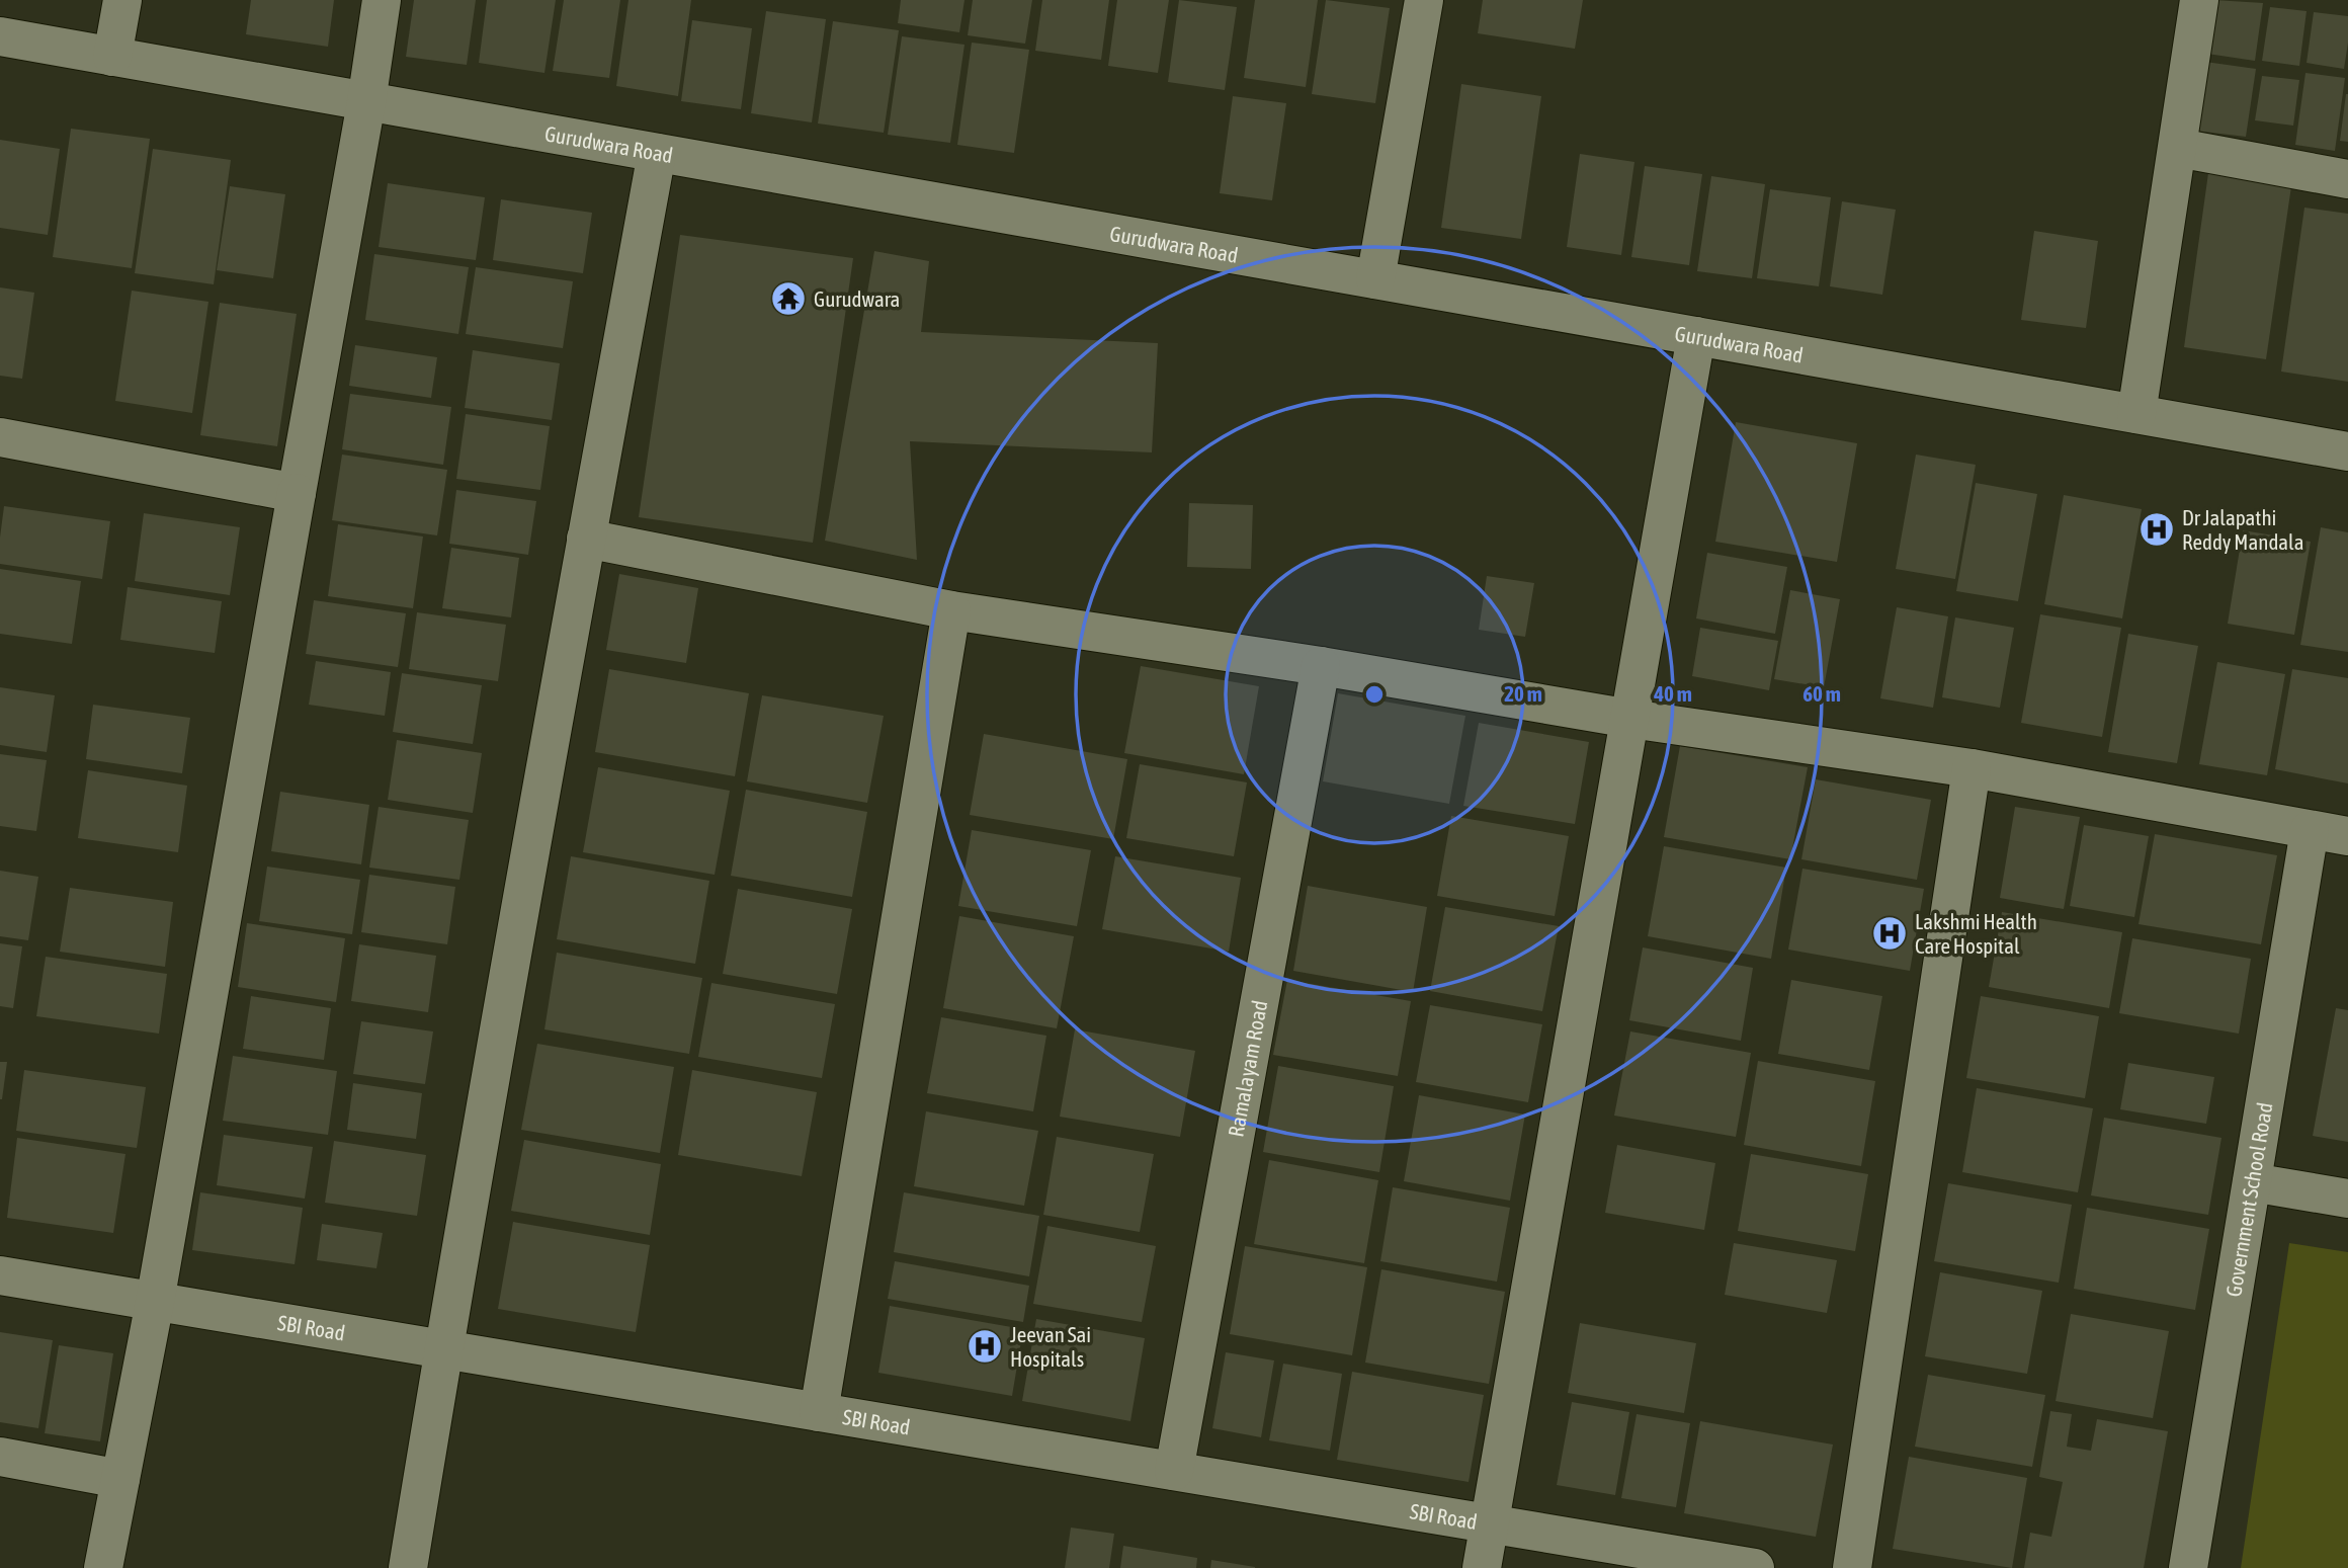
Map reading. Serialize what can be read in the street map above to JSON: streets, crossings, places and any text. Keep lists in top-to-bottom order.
{
  "streets": {
    "street": [
      "Gurudwara Road",
      "Ramalayam Road",
      "Government School Road",
      "SBI Road"
    ]
  },
  "crossings": [
    ["Ramalayam Road", "SBI Road"]
  ],
  "places": {
    "temple": ["Gurudwara"],
    "hospital": ["Dr Jalapathi Reddy Mandala", "Lakshmi Health Care Hospital", "Jeevan Sai Hospitals"]
  },
  "rings": ["20 m", "40 m", "60 m"]
}
